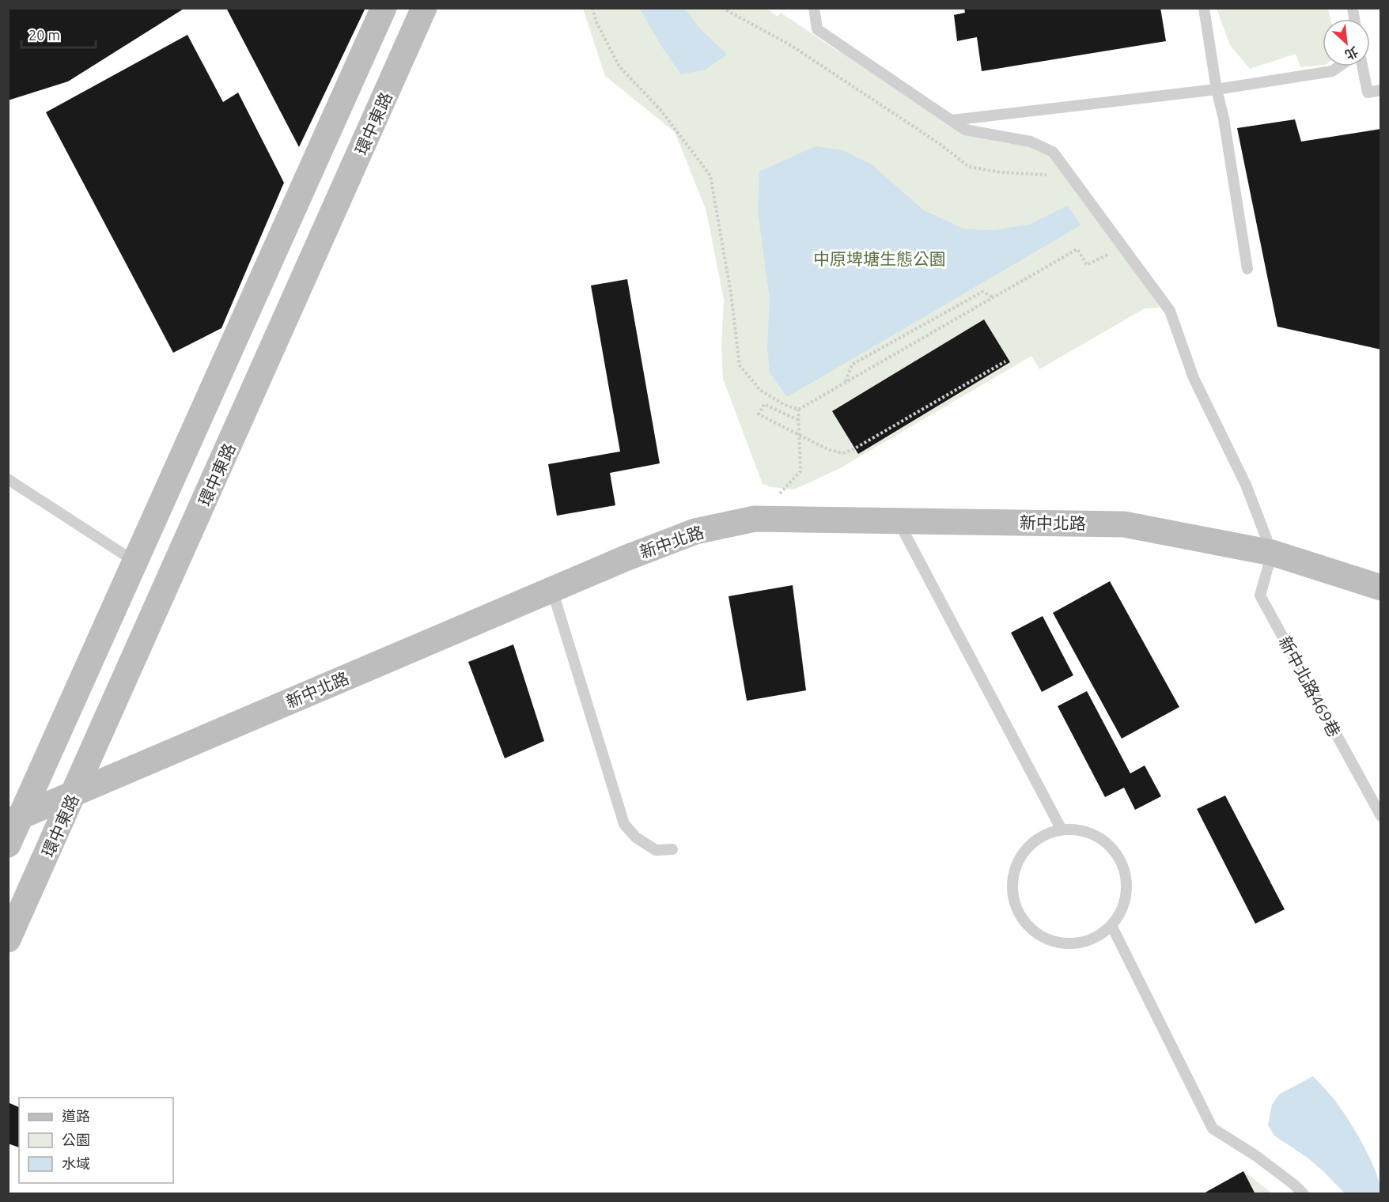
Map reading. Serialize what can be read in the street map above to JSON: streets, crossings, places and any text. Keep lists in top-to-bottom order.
{
  "streets": {
    "street": ["環中東路", "新中北路"],
    "lane": ["新中北路469巷"]
  },
  "crossings": [
    ["環中東路", "新中北路"],
    ["新中北路", "新中北路469巷"]
  ],
  "parks": ["中原埤塘生態公園"],
  "legend": ["道路", "公園", "水域"],
  "scale_bar": "20 m",
  "north": "bottom right"
}
